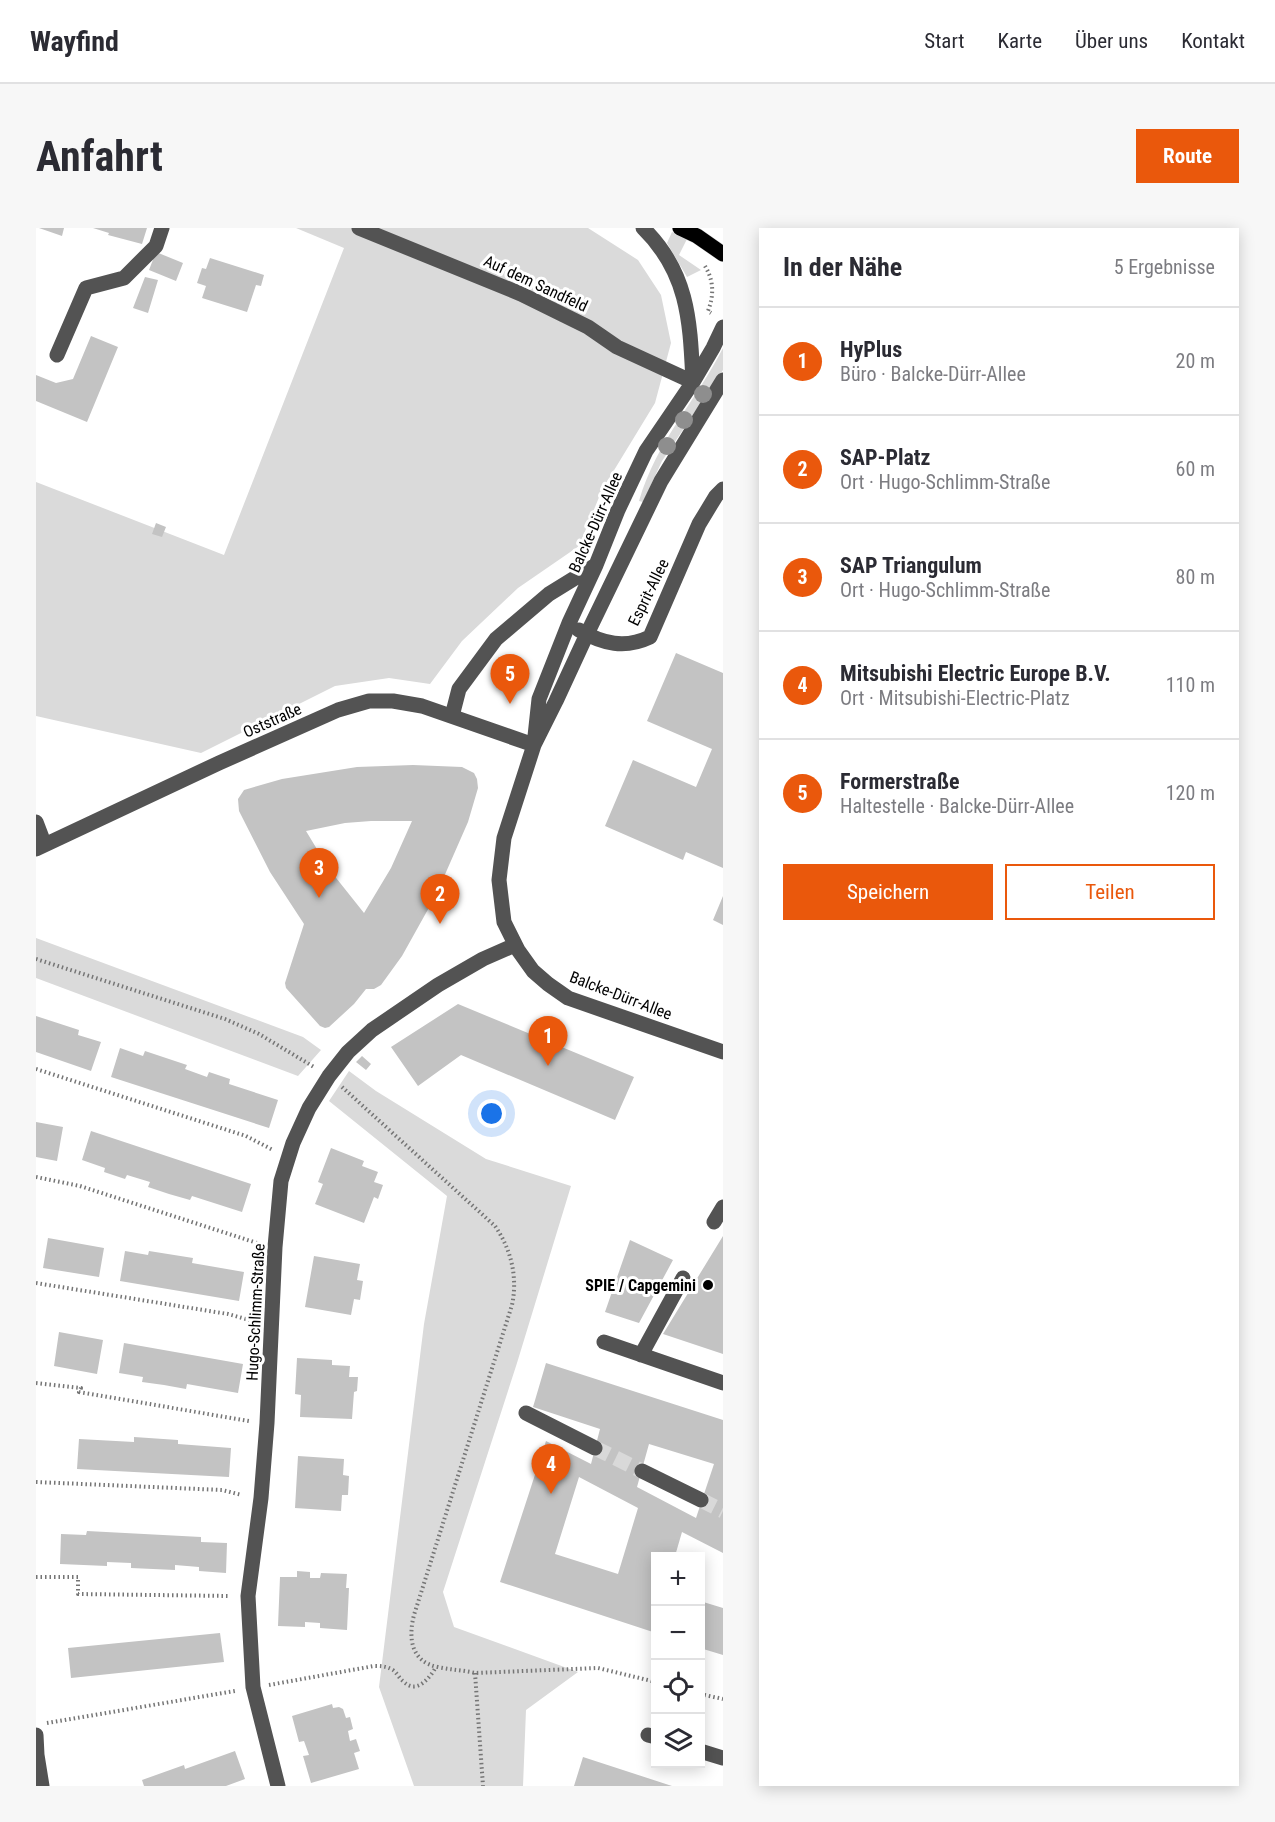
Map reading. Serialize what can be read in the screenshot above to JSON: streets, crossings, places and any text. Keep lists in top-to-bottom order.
{
  "streets": {
    "street": [
      "Auf dem Sandfeld",
      "Balcke-Dürr-Allee",
      "Esprit-Allee",
      "Oststraße",
      "Hugo-Schlimm-Straße"
    ]
  },
  "crossings": [
    ["Auf dem Sandfeld", "Balcke-Dürr-Allee"],
    ["Balcke-Dürr-Allee", "Esprit-Allee"],
    ["Balcke-Dürr-Allee", "Oststraße"],
    ["Balcke-Dürr-Allee", "Hugo-Schlimm-Straße"]
  ],
  "places": ["SPIE / Capgemini"],
  "page": {
    "header": "Wayfind",
    "nav": [
      "Start",
      "Karte",
      "Über uns",
      "Kontakt"
    ],
    "buttons": [
      "Route",
      ["Speichern", "Teilen"]
    ],
    "title": "Anfahrt",
    "heading": ["In der Nähe", "5 Ergebnisse"],
    "list": [
      {
        "mark": "1",
        "name": "HyPlus",
        "note": "Büro · Balcke-Dürr-Allee",
        "value": "20 m"
      },
      {
        "mark": "2",
        "name": "SAP-Platz",
        "note": "Ort · Hugo-Schlimm-Straße",
        "value": "60 m"
      },
      {
        "mark": "3",
        "name": "SAP Triangulum",
        "note": "Ort · Hugo-Schlimm-Straße",
        "value": "80 m"
      },
      {
        "mark": "4",
        "name": "Mitsubishi Electric Europe B.V.",
        "note": "Ort · Mitsubishi-Electric-Platz",
        "value": "110 m"
      },
      {
        "mark": "5",
        "name": "Formerstraße",
        "note": "Haltestelle · Balcke-Dürr-Allee",
        "value": "120 m"
      }
    ],
    "pins": [
      "5",
      "3",
      "2",
      "1",
      "4"
    ],
    "map_buttons": ["+", "−"]
  }
}
